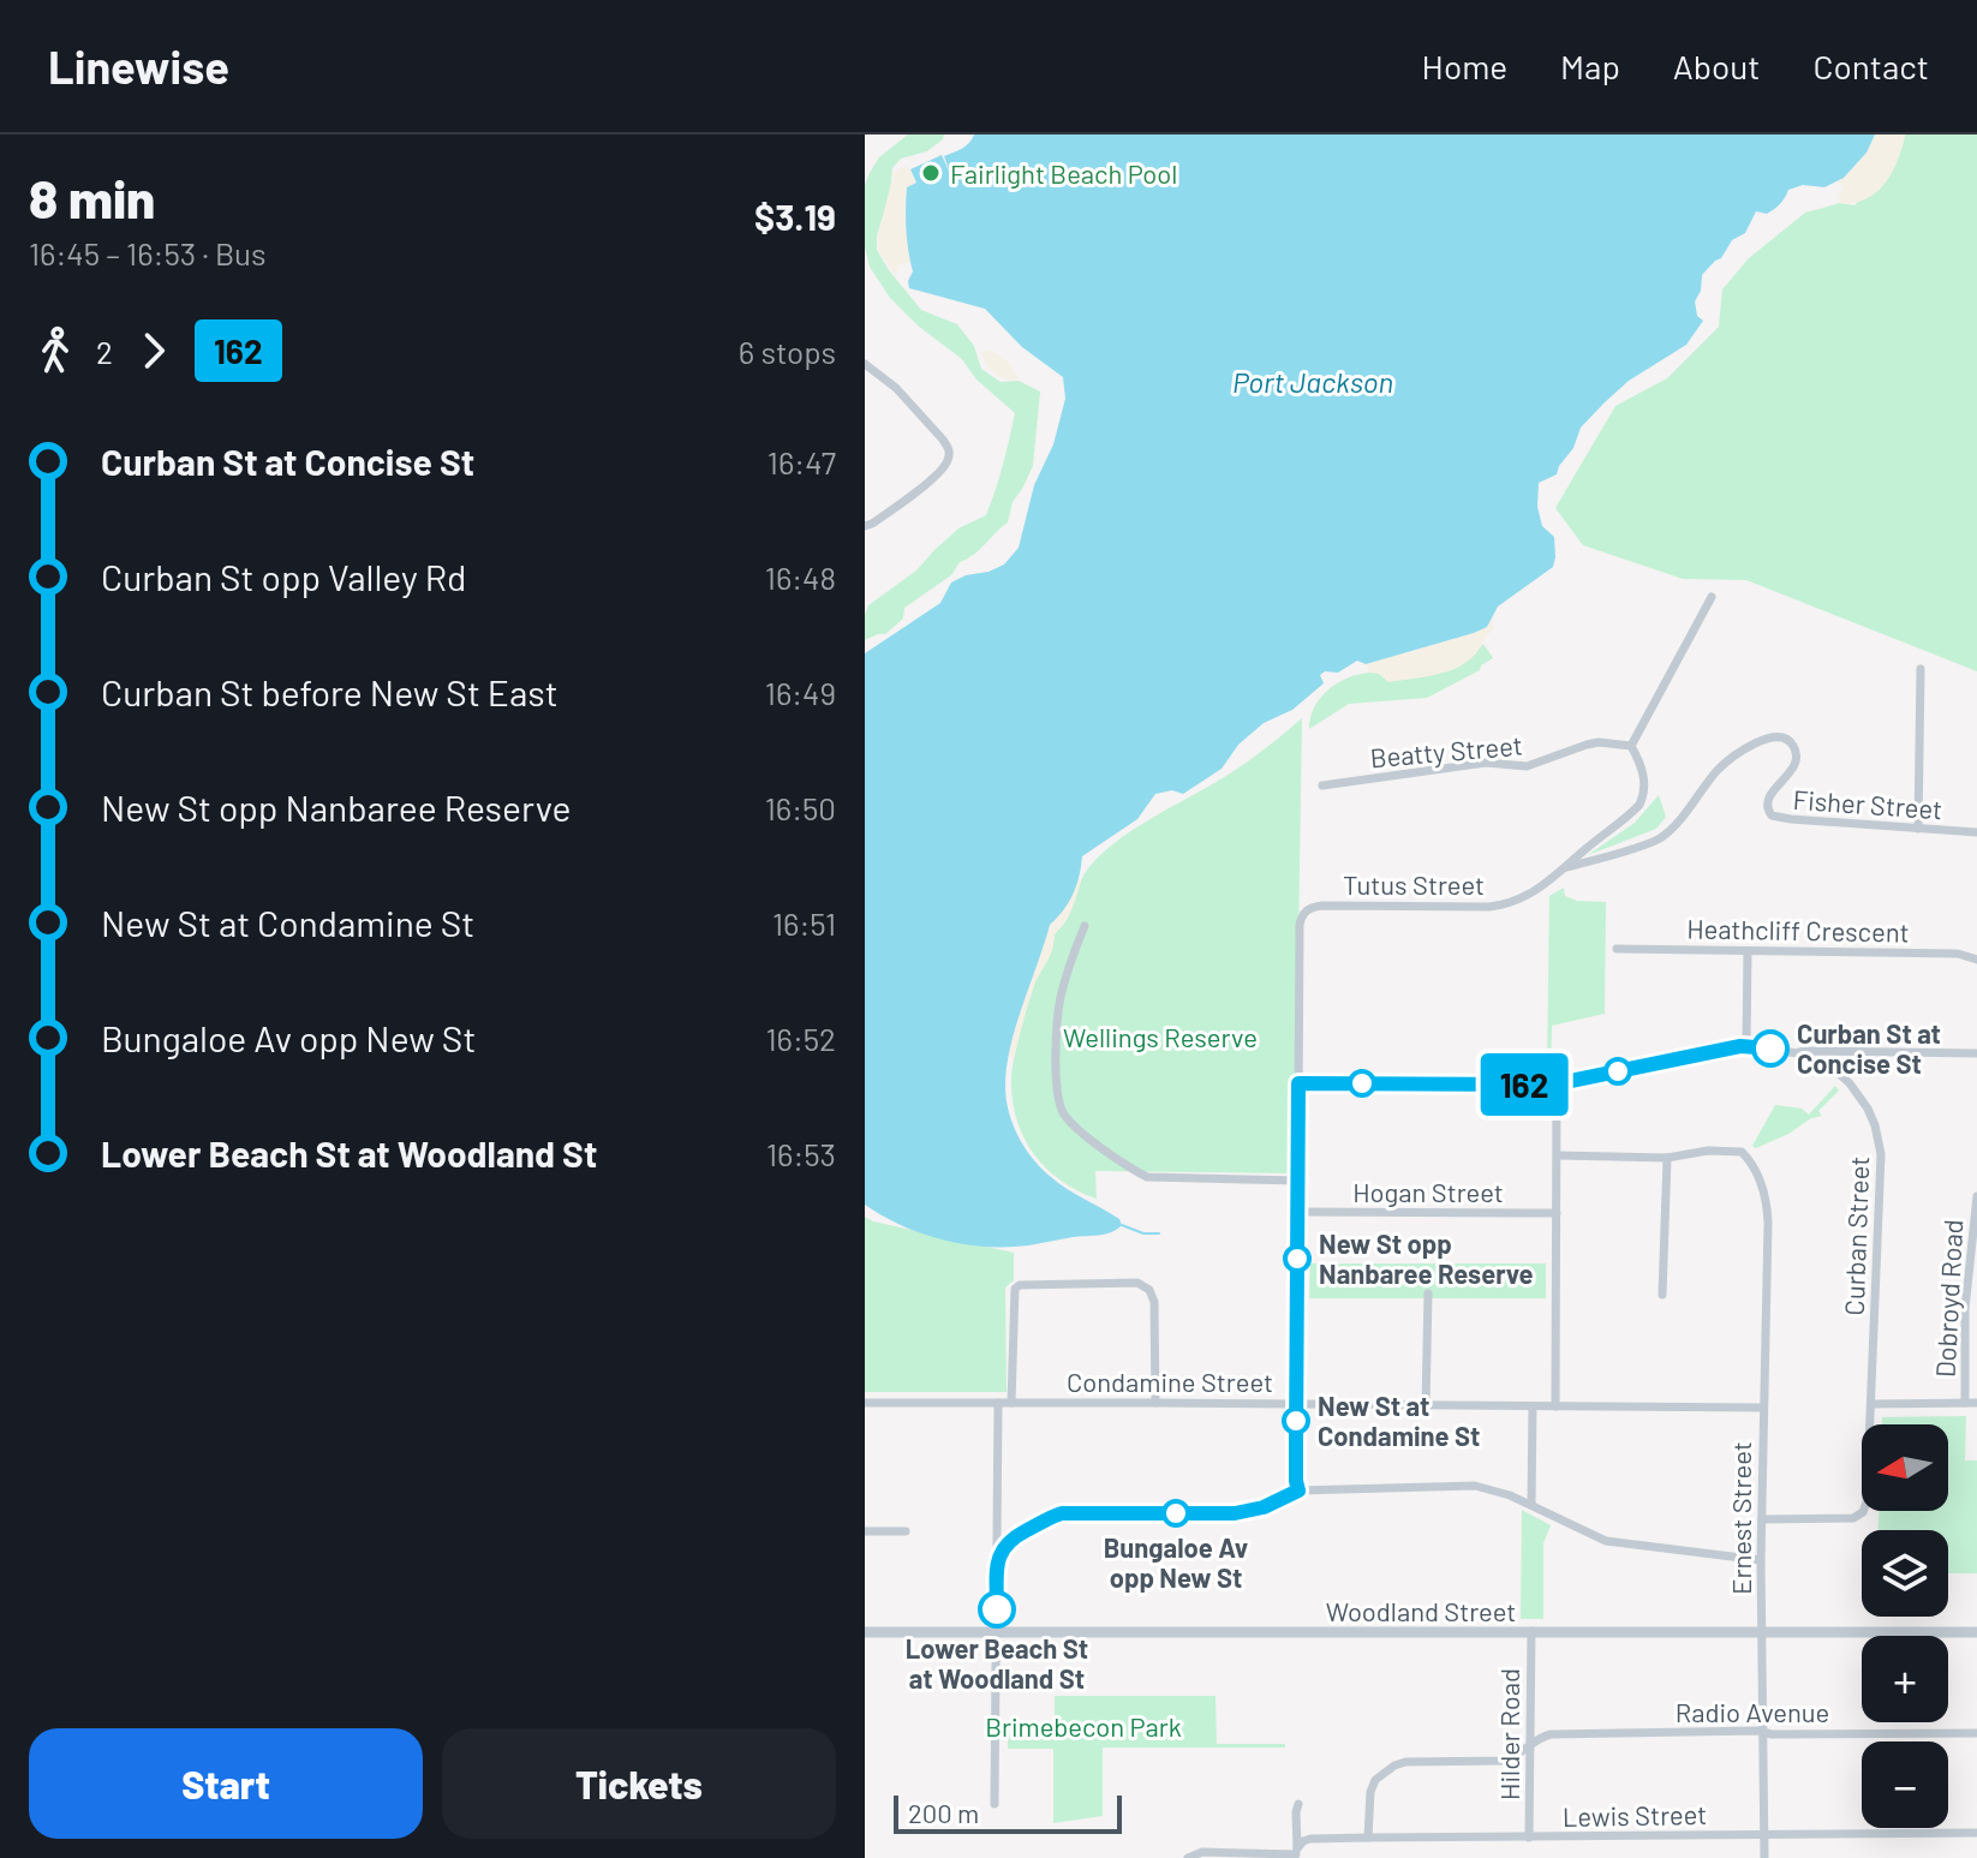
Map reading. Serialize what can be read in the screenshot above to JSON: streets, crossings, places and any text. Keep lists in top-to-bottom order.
{
  "streets": {
    "street": [
      "Beatty Street",
      "Fisher Street",
      "Tutus Street",
      "Heathcliff Crescent",
      "Hogan Street",
      "Curban Street",
      "Dobroyd Road",
      "Condamine Street",
      "Ernest Street",
      "Woodland Street",
      "Radio Avenue",
      "Hilder Road",
      "Lewis Street"
    ]
  },
  "crossings": [
    ["Fisher Street", "Tutus Street"],
    ["Tutus Street", "Curban Street"],
    ["Curban Street", "Ernest Street"],
    ["Condamine Street", "Ernest Street"],
    ["Ernest Street", "Woodland Street"],
    ["Ernest Street", "Radio Avenue"],
    ["Ernest Street", "Lewis Street"],
    ["Woodland Street", "Hilder Road"],
    ["Radio Avenue", "Hilder Road"],
    ["Radio Avenue", "Lewis Street"],
    ["Hilder Road", "Lewis Street"]
  ],
  "water": ["Port Jackson"],
  "parks": ["Wellings Reserve", "Brimebecon Park"],
  "places": [
    "Fairlight Beach Pool",
    "Curban St at Concise St",
    "New St opp Nanbaree Reserve",
    "New St at Condamine St",
    "Bungaloe Av opp New St",
    "Lower Beach St at Woodland St"
  ],
  "lines": ["bus line 162"],
  "scale_bar": "200 m",
  "north": "left",
  "page": {
    "header": "Linewise",
    "nav": [
      "Home",
      "Map",
      "About",
      "Contact"
    ],
    "heading": ["8 min", "16:45 – 16:53 · Bus", "$3.19"],
    "on_map": "162",
    "legs": ["2", "162", "6 stops"],
    "list": [
      {
        "name": "Curban St at Concise St",
        "value": "16:47"
      },
      {
        "name": "Curban St opp Valley Rd",
        "value": "16:48"
      },
      {
        "name": "Curban St before New St East",
        "value": "16:49"
      },
      {
        "name": "New St opp Nanbaree Reserve",
        "value": "16:50"
      },
      {
        "name": "New St at Condamine St",
        "value": "16:51"
      },
      {
        "name": "Bungaloe Av opp New St",
        "value": "16:52"
      },
      {
        "name": "Lower Beach St at Woodland St",
        "value": "16:53"
      }
    ],
    "map_buttons": ["+", "−"],
    "buttons": ["Start", "Tickets"],
    "scale": "200 m"
  }
}
